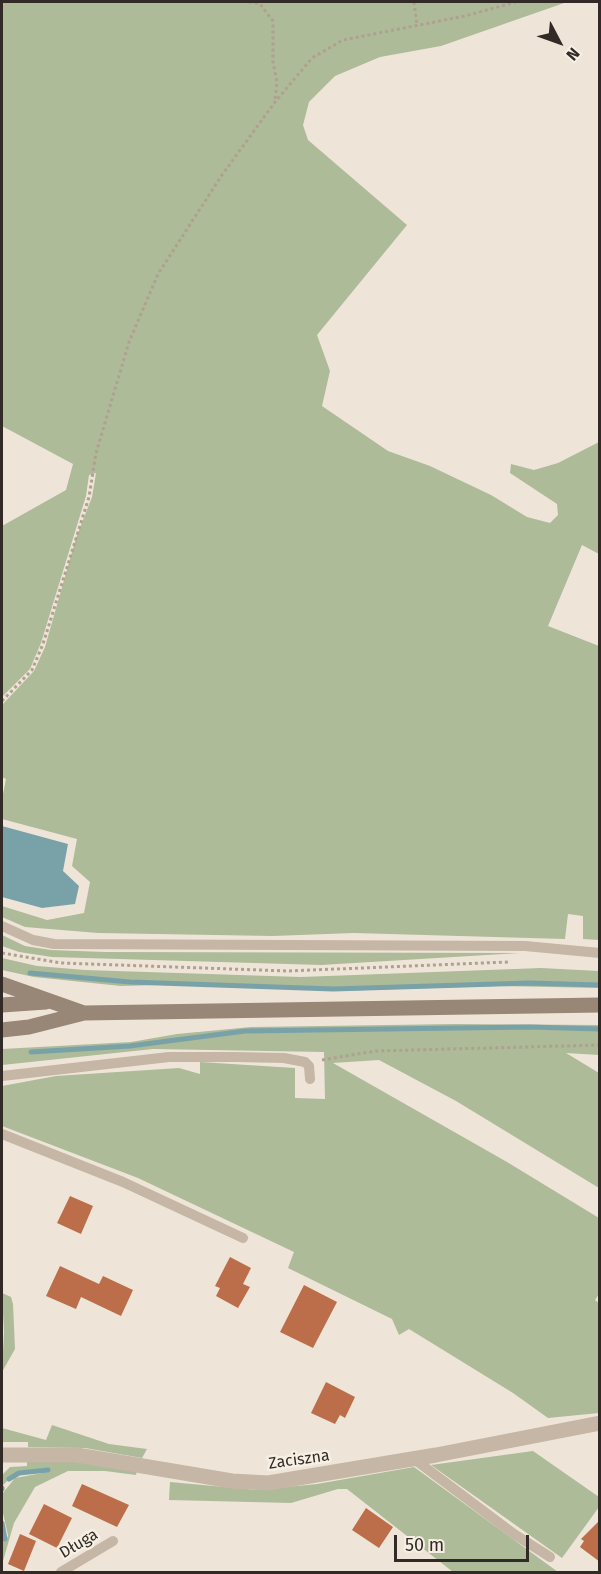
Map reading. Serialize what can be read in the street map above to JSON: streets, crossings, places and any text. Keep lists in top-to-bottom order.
{
  "streets": {
    "street": ["Zaciszna"],
    "lane": ["Długa"]
  },
  "scale_bar": "50 m",
  "north": "bottom right"
}
